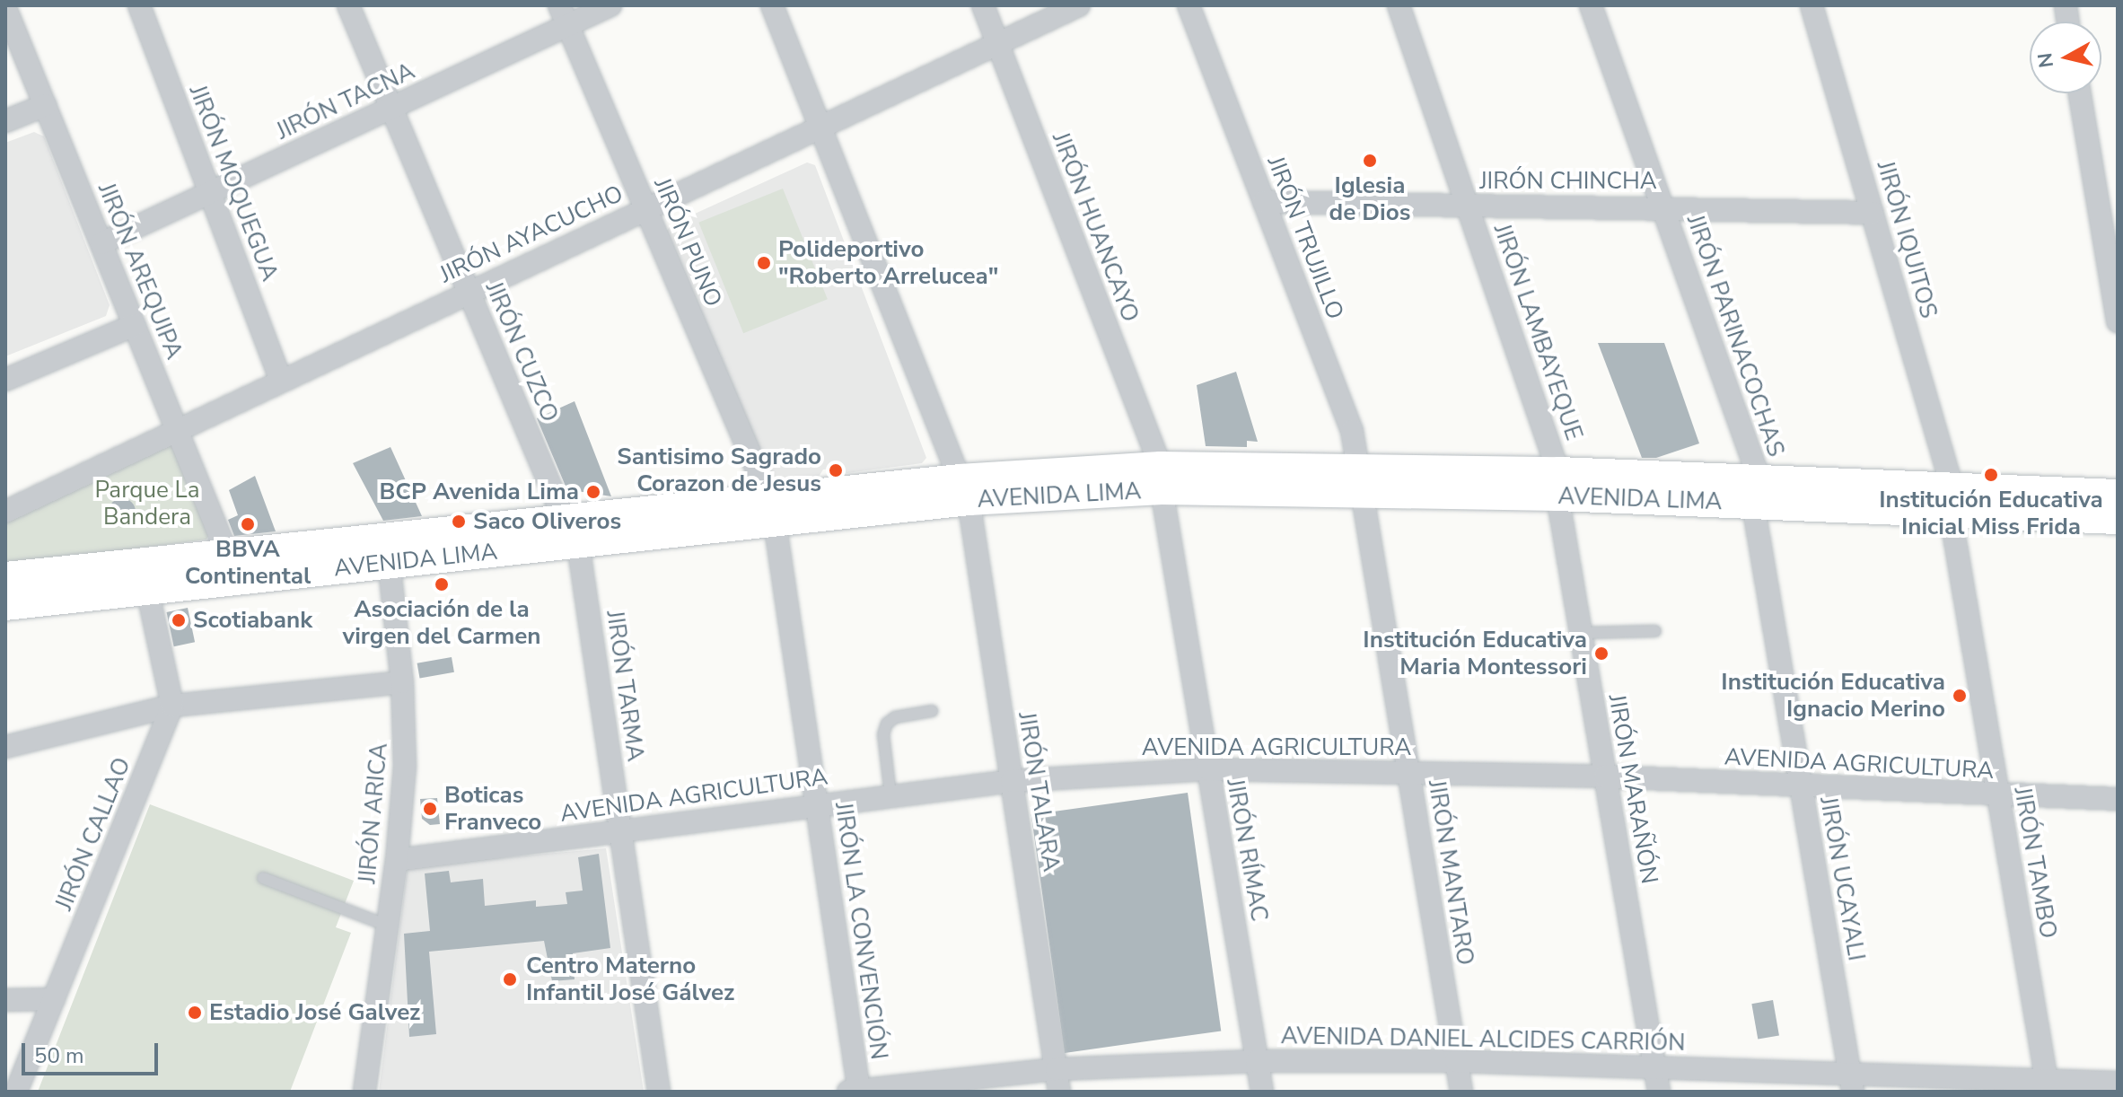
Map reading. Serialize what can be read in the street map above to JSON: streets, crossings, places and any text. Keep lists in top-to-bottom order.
{
  "streets": {
    "main road": ["AVENIDA LIMA"],
    "street": [
      "JIRÓN TACNA",
      "JIRÓN CHINCHA",
      "JIRÓN MOQUEGUA",
      "JIRÓN HUANCAYO",
      "JIRÓN AYACUCHO",
      "JIRÓN TRUJILLO",
      "JIRÓN IQUITOS",
      "JIRÓN PUNO",
      "JIRÓN AREQUIPA",
      "JIRÓN LAMBAYEQUE",
      "JIRÓN PARINACOCHAS",
      "JIRÓN CUZCO",
      "JIRÓN TARMA",
      "AVENIDA AGRICULTURA",
      "JIRÓN MARAÑÓN",
      "JIRÓN TALARA",
      "JIRÓN ARICA",
      "JIRÓN CALLAO",
      "JIRÓN RÍMAC",
      "JIRÓN TAMBO",
      "JIRÓN MANTARO",
      "JIRÓN UCAYALI",
      "JIRÓN LA CONVENCIÓN",
      "AVENIDA DANIEL ALCIDES CARRIÓN"
    ]
  },
  "crossings": [
    ["JIRÓN TACNA", "JIRÓN MOQUEGUA"],
    ["JIRÓN TACNA", "JIRÓN PUNO"],
    ["JIRÓN TACNA", "JIRÓN AREQUIPA"],
    ["JIRÓN TACNA", "JIRÓN CUZCO"],
    ["JIRÓN CHINCHA", "JIRÓN TRUJILLO"],
    ["JIRÓN CHINCHA", "JIRÓN IQUITOS"],
    ["JIRÓN CHINCHA", "JIRÓN LAMBAYEQUE"],
    ["JIRÓN CHINCHA", "JIRÓN PARINACOCHAS"],
    ["JIRÓN MOQUEGUA", "JIRÓN AYACUCHO"],
    ["JIRÓN HUANCAYO", "JIRÓN AYACUCHO"],
    ["JIRÓN HUANCAYO", "AVENIDA LIMA"],
    ["JIRÓN HUANCAYO", "JIRÓN RÍMAC"],
    ["JIRÓN AYACUCHO", "JIRÓN PUNO"],
    ["JIRÓN AYACUCHO", "JIRÓN AREQUIPA"],
    ["JIRÓN AYACUCHO", "JIRÓN CUZCO"],
    ["JIRÓN AYACUCHO", "JIRÓN TALARA"],
    ["JIRÓN TRUJILLO", "AVENIDA LIMA"],
    ["JIRÓN TRUJILLO", "JIRÓN MANTARO"],
    ["JIRÓN IQUITOS", "AVENIDA LIMA"],
    ["JIRÓN IQUITOS", "JIRÓN TAMBO"],
    ["JIRÓN PUNO", "AVENIDA LIMA"],
    ["JIRÓN PUNO", "JIRÓN LA CONVENCIÓN"],
    ["JIRÓN AREQUIPA", "AVENIDA LIMA"],
    ["JIRÓN LAMBAYEQUE", "AVENIDA LIMA"],
    ["JIRÓN LAMBAYEQUE", "JIRÓN MARAÑÓN"],
    ["JIRÓN PARINACOCHAS", "AVENIDA LIMA"],
    ["JIRÓN PARINACOCHAS", "JIRÓN UCAYALI"],
    ["JIRÓN CUZCO", "AVENIDA LIMA"],
    ["JIRÓN CUZCO", "JIRÓN TARMA"],
    ["AVENIDA LIMA", "JIRÓN TARMA"],
    ["AVENIDA LIMA", "JIRÓN MARAÑÓN"],
    ["AVENIDA LIMA", "JIRÓN TALARA"],
    ["AVENIDA LIMA", "JIRÓN ARICA"],
    ["AVENIDA LIMA", "JIRÓN RÍMAC"],
    ["AVENIDA LIMA", "JIRÓN TAMBO"],
    ["AVENIDA LIMA", "JIRÓN MANTARO"],
    ["AVENIDA LIMA", "JIRÓN UCAYALI"],
    ["AVENIDA LIMA", "JIRÓN LA CONVENCIÓN"],
    ["JIRÓN TARMA", "AVENIDA AGRICULTURA"],
    ["AVENIDA AGRICULTURA", "JIRÓN MARAÑÓN"],
    ["AVENIDA AGRICULTURA", "JIRÓN TALARA"],
    ["AVENIDA AGRICULTURA", "JIRÓN ARICA"],
    ["AVENIDA AGRICULTURA", "JIRÓN RÍMAC"],
    ["AVENIDA AGRICULTURA", "JIRÓN TAMBO"],
    ["AVENIDA AGRICULTURA", "JIRÓN MANTARO"],
    ["AVENIDA AGRICULTURA", "JIRÓN UCAYALI"],
    ["AVENIDA AGRICULTURA", "JIRÓN LA CONVENCIÓN"],
    ["JIRÓN MARAÑÓN", "AVENIDA DANIEL ALCIDES CARRIÓN"],
    ["JIRÓN TALARA", "AVENIDA DANIEL ALCIDES CARRIÓN"],
    ["JIRÓN RÍMAC", "AVENIDA DANIEL ALCIDES CARRIÓN"],
    ["JIRÓN TAMBO", "AVENIDA DANIEL ALCIDES CARRIÓN"],
    ["JIRÓN MANTARO", "AVENIDA DANIEL ALCIDES CARRIÓN"],
    ["JIRÓN UCAYALI", "AVENIDA DANIEL ALCIDES CARRIÓN"],
    ["JIRÓN LA CONVENCIÓN", "AVENIDA DANIEL ALCIDES CARRIÓN"]
  ],
  "parks": ["Parque La Bandera"],
  "places": [
    "Iglesia de Dios",
    "Polideportivo \"Roberto Arrelucea\"",
    "Santisimo Sagrado Corazon de Jesus",
    "Institución Educativa Inicial Miss Frida",
    "BCP Avenida Lima",
    "Saco Oliveros",
    "BBVA Continental",
    "Asociación de la virgen del Carmen",
    "Scotiabank",
    "Institución Educativa Maria Montessori",
    "Institución Educativa Ignacio Merino",
    "Boticas Franveco",
    "Centro Materno Infantil José Gálvez",
    "Estadio José Galvez"
  ],
  "scale_bar": "50 m",
  "north": "left"
}
